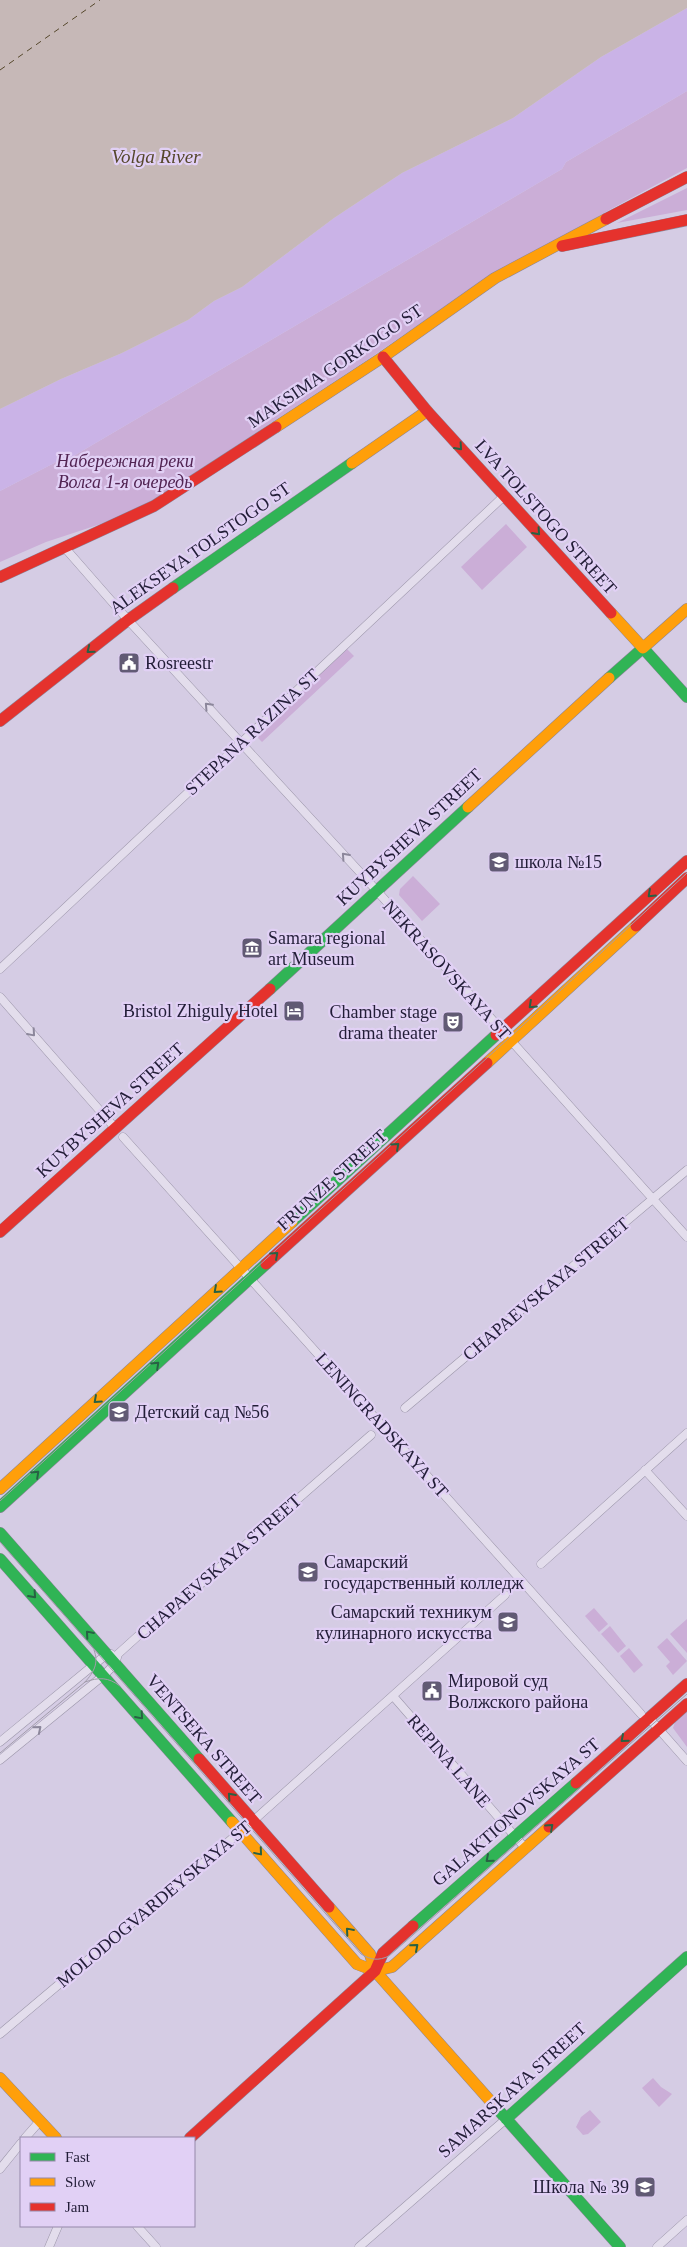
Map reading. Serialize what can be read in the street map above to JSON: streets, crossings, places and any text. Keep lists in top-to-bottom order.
{
  "streets": {
    "main road": [
      "MAKSIMA GORKOGO ST",
      "LVA TOLSTOGO STREET",
      "ALEKSEYA TOLSTOGO ST",
      "KUYBYSHEVA STREET",
      "FRUNZE STREET",
      "VENTSEKA STREET",
      "GALAKTIONOVSKAYA ST",
      "SAMARSKAYA STREET"
    ],
    "street": [
      "STEPANA RAZINA ST",
      "NEKRASOVSKAYA ST",
      "CHAPAEVSKAYA STREET",
      "LENINGRADSKAYA ST",
      "REPINA LANE",
      "MOLODOGVARDEYSKAYA ST"
    ]
  },
  "crossings": [
    ["MAKSIMA GORKOGO ST", "LVA TOLSTOGO STREET"],
    ["MAKSIMA GORKOGO ST", "NEKRASOVSKAYA ST"],
    ["LVA TOLSTOGO STREET", "ALEKSEYA TOLSTOGO ST"],
    ["LVA TOLSTOGO STREET", "STEPANA RAZINA ST"],
    ["LVA TOLSTOGO STREET", "KUYBYSHEVA STREET"],
    ["ALEKSEYA TOLSTOGO ST", "NEKRASOVSKAYA ST"],
    ["STEPANA RAZINA ST", "NEKRASOVSKAYA ST"],
    ["KUYBYSHEVA STREET", "NEKRASOVSKAYA ST"],
    ["KUYBYSHEVA STREET", "LENINGRADSKAYA ST"],
    ["NEKRASOVSKAYA ST", "FRUNZE STREET"],
    ["NEKRASOVSKAYA ST", "CHAPAEVSKAYA STREET"],
    ["FRUNZE STREET", "LENINGRADSKAYA ST"],
    ["CHAPAEVSKAYA STREET", "VENTSEKA STREET"],
    ["LENINGRADSKAYA ST", "GALAKTIONOVSKAYA ST"],
    ["VENTSEKA STREET", "GALAKTIONOVSKAYA ST"],
    ["VENTSEKA STREET", "MOLODOGVARDEYSKAYA ST"],
    ["VENTSEKA STREET", "SAMARSKAYA STREET"],
    ["REPINA LANE", "GALAKTIONOVSKAYA ST"],
    ["REPINA LANE", "MOLODOGVARDEYSKAYA ST"]
  ],
  "one_way": ["LVA TOLSTOGO STREET", "NEKRASOVSKAYA ST"],
  "water": ["Volga River"],
  "parks": ["Набережная реки Волга 1-я очередь"],
  "places": {
    "public building": ["Rosreestr", "Мировой суд Волжского района"],
    "school or university": [
      "школа №15",
      "Детский сад №56",
      "Самарский государственный колледж",
      "Самарский техникум кулинарного искусства",
      "Школа № 39"
    ],
    "museum": ["Samara regional art Museum"],
    "hotel": ["Bristol Zhiguly Hotel"],
    "theatre": ["Chamber stage drama theater"]
  },
  "legend": ["Fast", "Slow", "Jam"]
}
